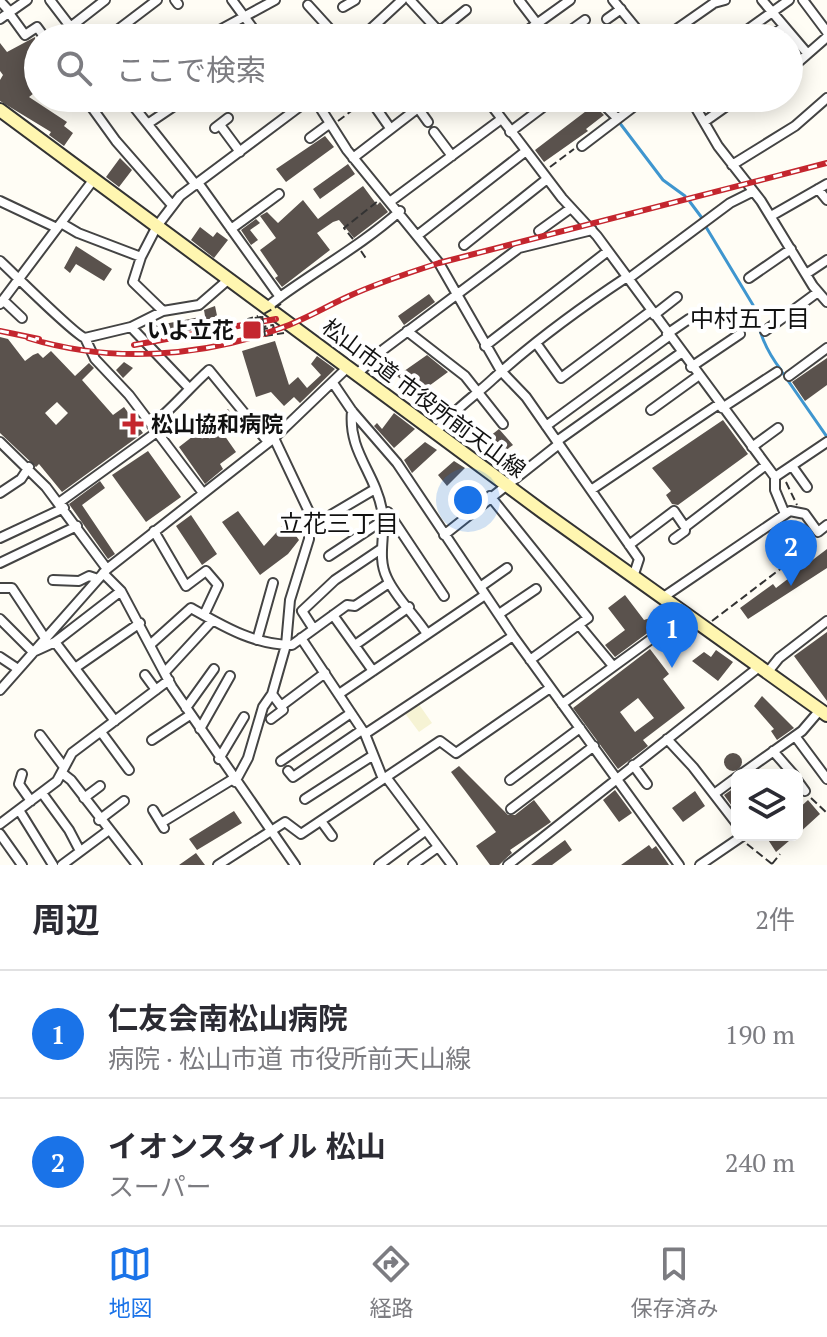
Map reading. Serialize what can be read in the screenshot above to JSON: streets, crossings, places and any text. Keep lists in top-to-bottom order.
{
  "streets": {
    "street": ["松山市道 市役所前天山線"]
  },
  "districts": ["中村五丁目", "立花三丁目"],
  "places": {
    "transit": ["いよ立花"],
    "health": ["松山協和病院"]
  },
  "page": {
    "search": "ここで検索",
    "pins": ["2", "1"],
    "heading": ["周辺", "2件"],
    "list": [
      {
        "mark": "1",
        "name": "仁友会南松山病院",
        "note": "病院 · 松山市道 市役所前天山線",
        "value": "190 m"
      },
      {
        "mark": "2",
        "name": "イオンスタイル 松山",
        "note": "スーパー",
        "value": "240 m"
      }
    ],
    "nav": ["地図", "経路", "保存済み"]
  }
}
